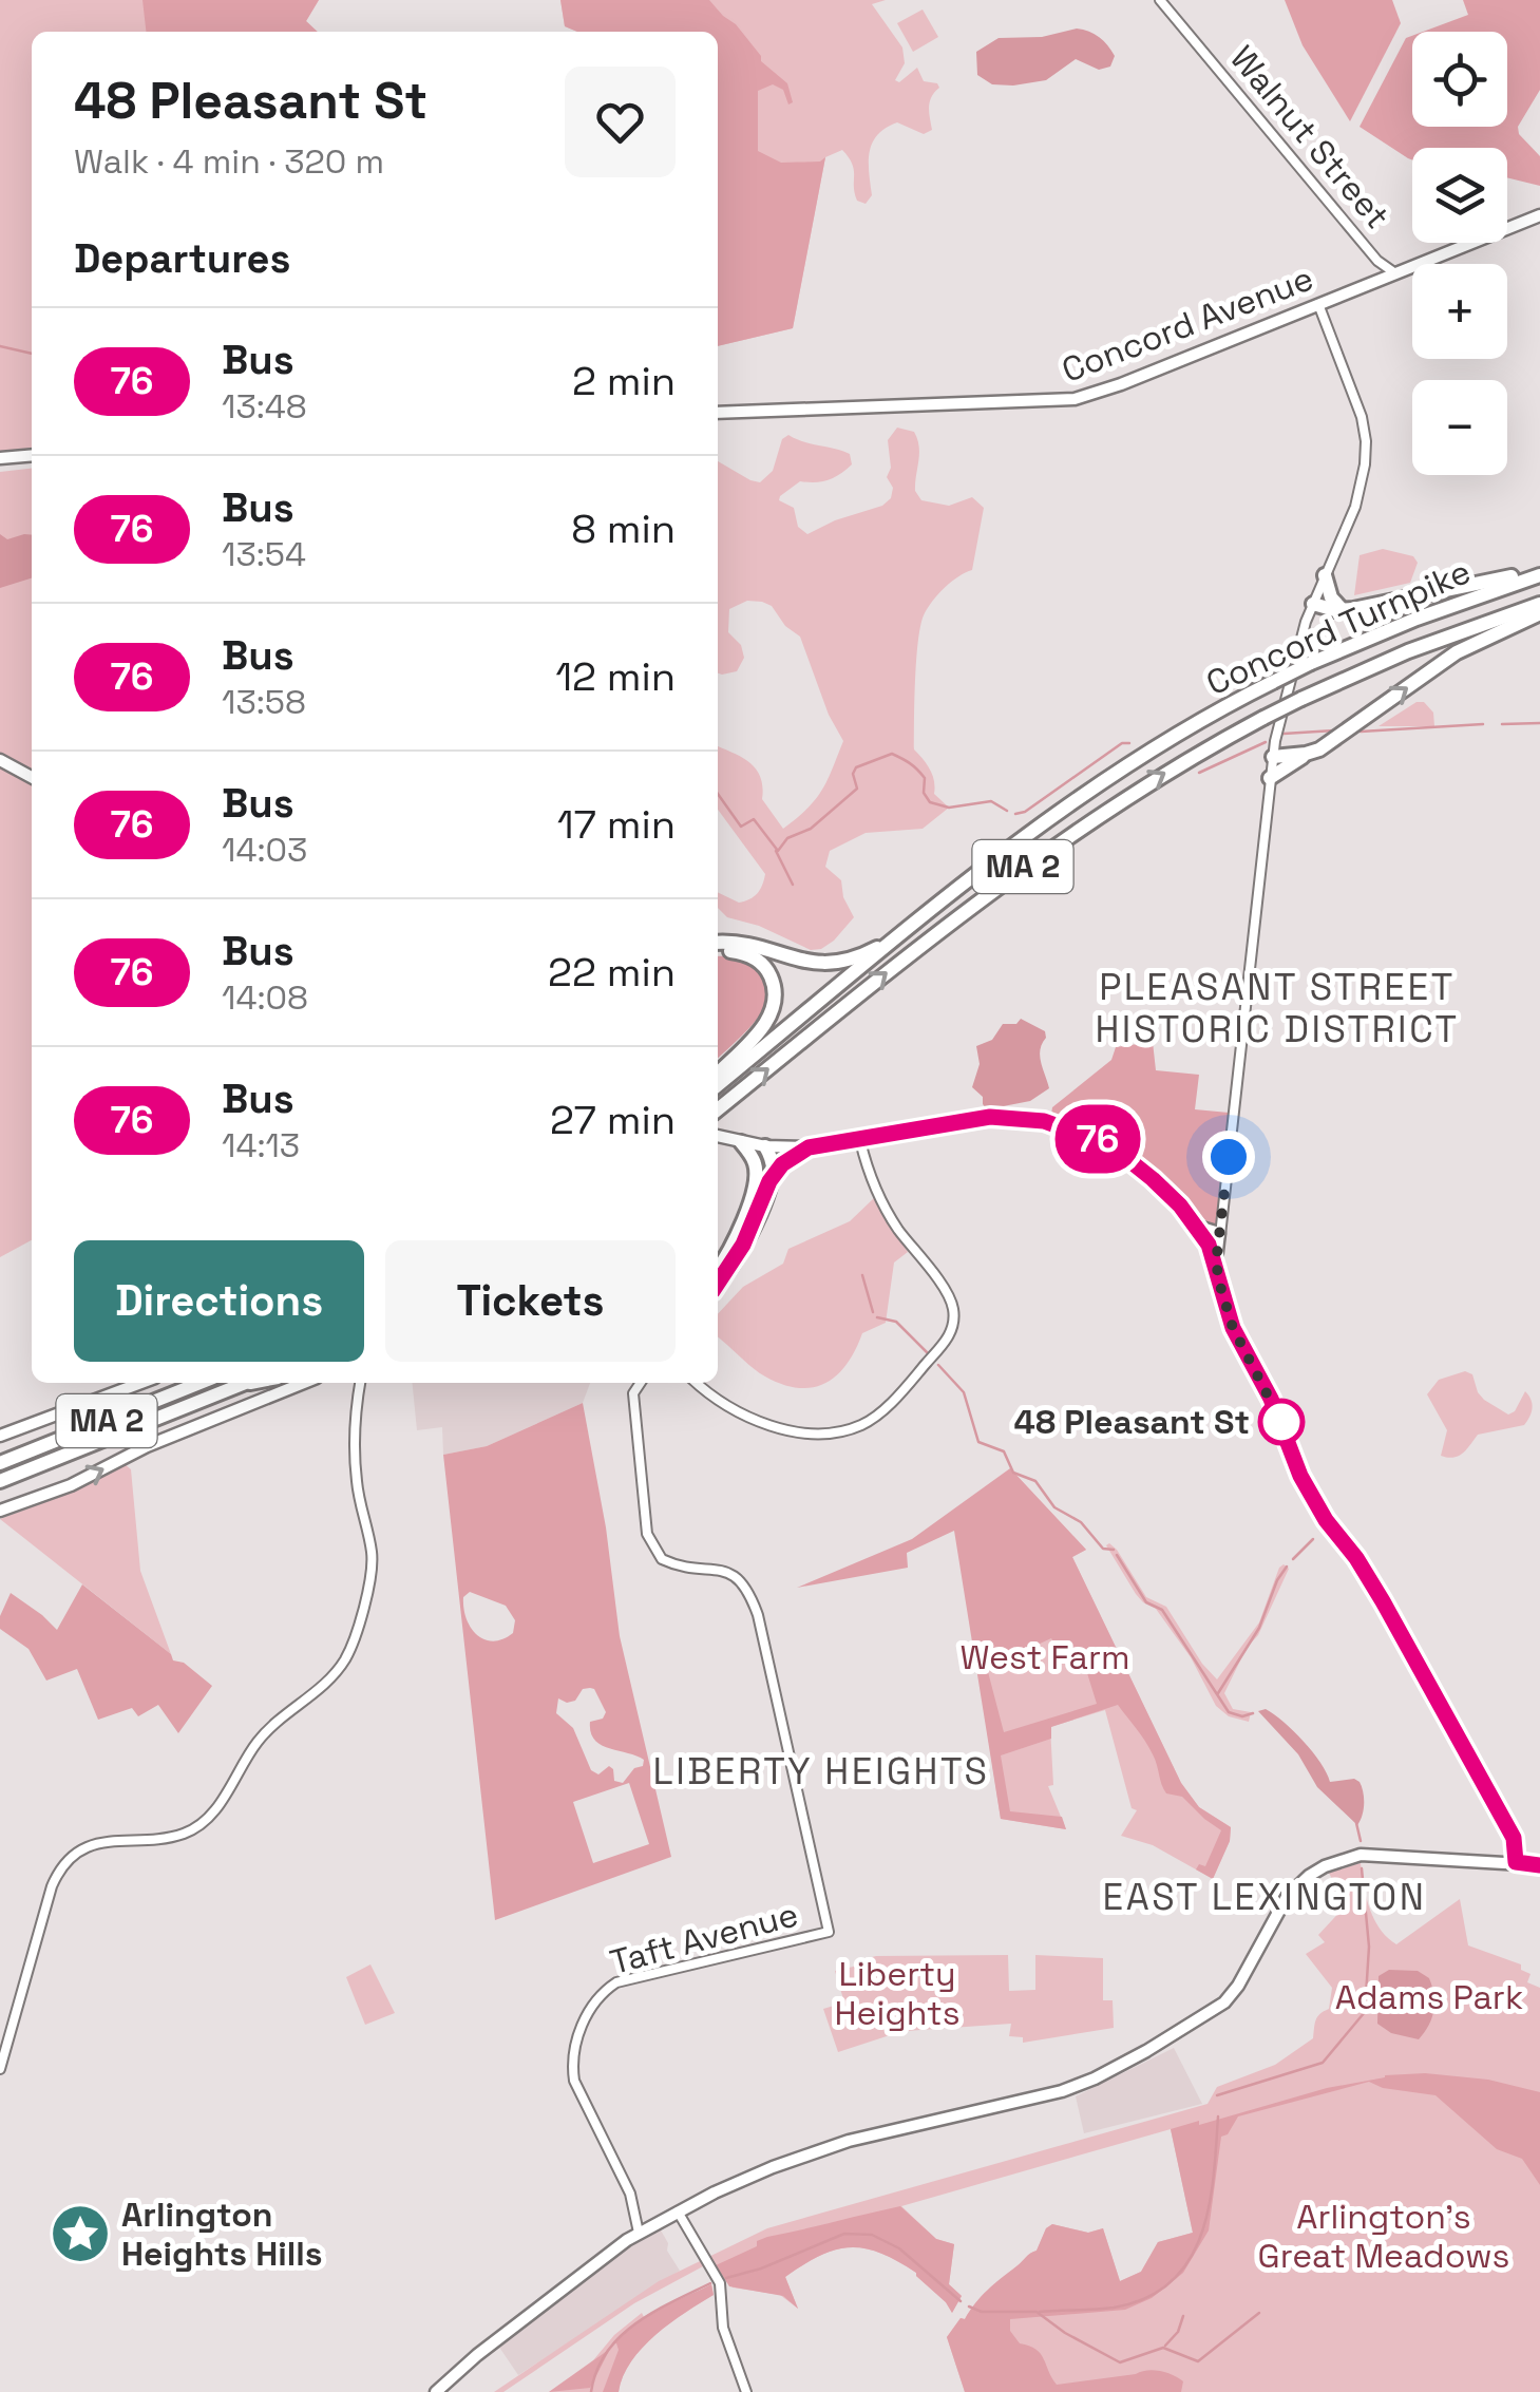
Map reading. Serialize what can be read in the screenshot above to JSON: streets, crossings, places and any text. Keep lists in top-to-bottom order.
{
  "streets": {
    "highway": ["Concord Turnpike", "MA 2"],
    "main road": ["Concord Avenue"],
    "street": ["Walnut Street", "Taft Avenue"]
  },
  "crossings": [
    ["Walnut Street", "Concord Avenue"]
  ],
  "districts": ["PLEASANT STREET HISTORIC DISTRICT", "LIBERTY HEIGHTS", "EAST LEXINGTON"],
  "parks": [
    "West Farm",
    "Liberty Heights",
    "Adams Park",
    "Arlington's Great Meadows"
  ],
  "places": {
    "other": ["48 Pleasant St"],
    "place": ["Arlington Heights Hills"]
  },
  "lines": ["bus line 76"],
  "page": {
    "on_map": "76",
    "map_buttons": ["+", "−"],
    "heading": [
      ["48 Pleasant St", "Walk · 4 min · 320 m"],
      "Departures"
    ],
    "list": [
      {
        "mark": "76",
        "name": "Bus",
        "note": "13:48",
        "value": "2 min"
      },
      {
        "mark": "76",
        "name": "Bus",
        "note": "13:54",
        "value": "8 min"
      },
      {
        "mark": "76",
        "name": "Bus",
        "note": "13:58",
        "value": "12 min"
      },
      {
        "mark": "76",
        "name": "Bus",
        "note": "14:03",
        "value": "17 min"
      },
      {
        "mark": "76",
        "name": "Bus",
        "note": "14:08",
        "value": "22 min"
      },
      {
        "mark": "76",
        "name": "Bus",
        "note": "14:13",
        "value": "27 min"
      }
    ],
    "buttons": ["Directions", "Tickets"]
  }
}
